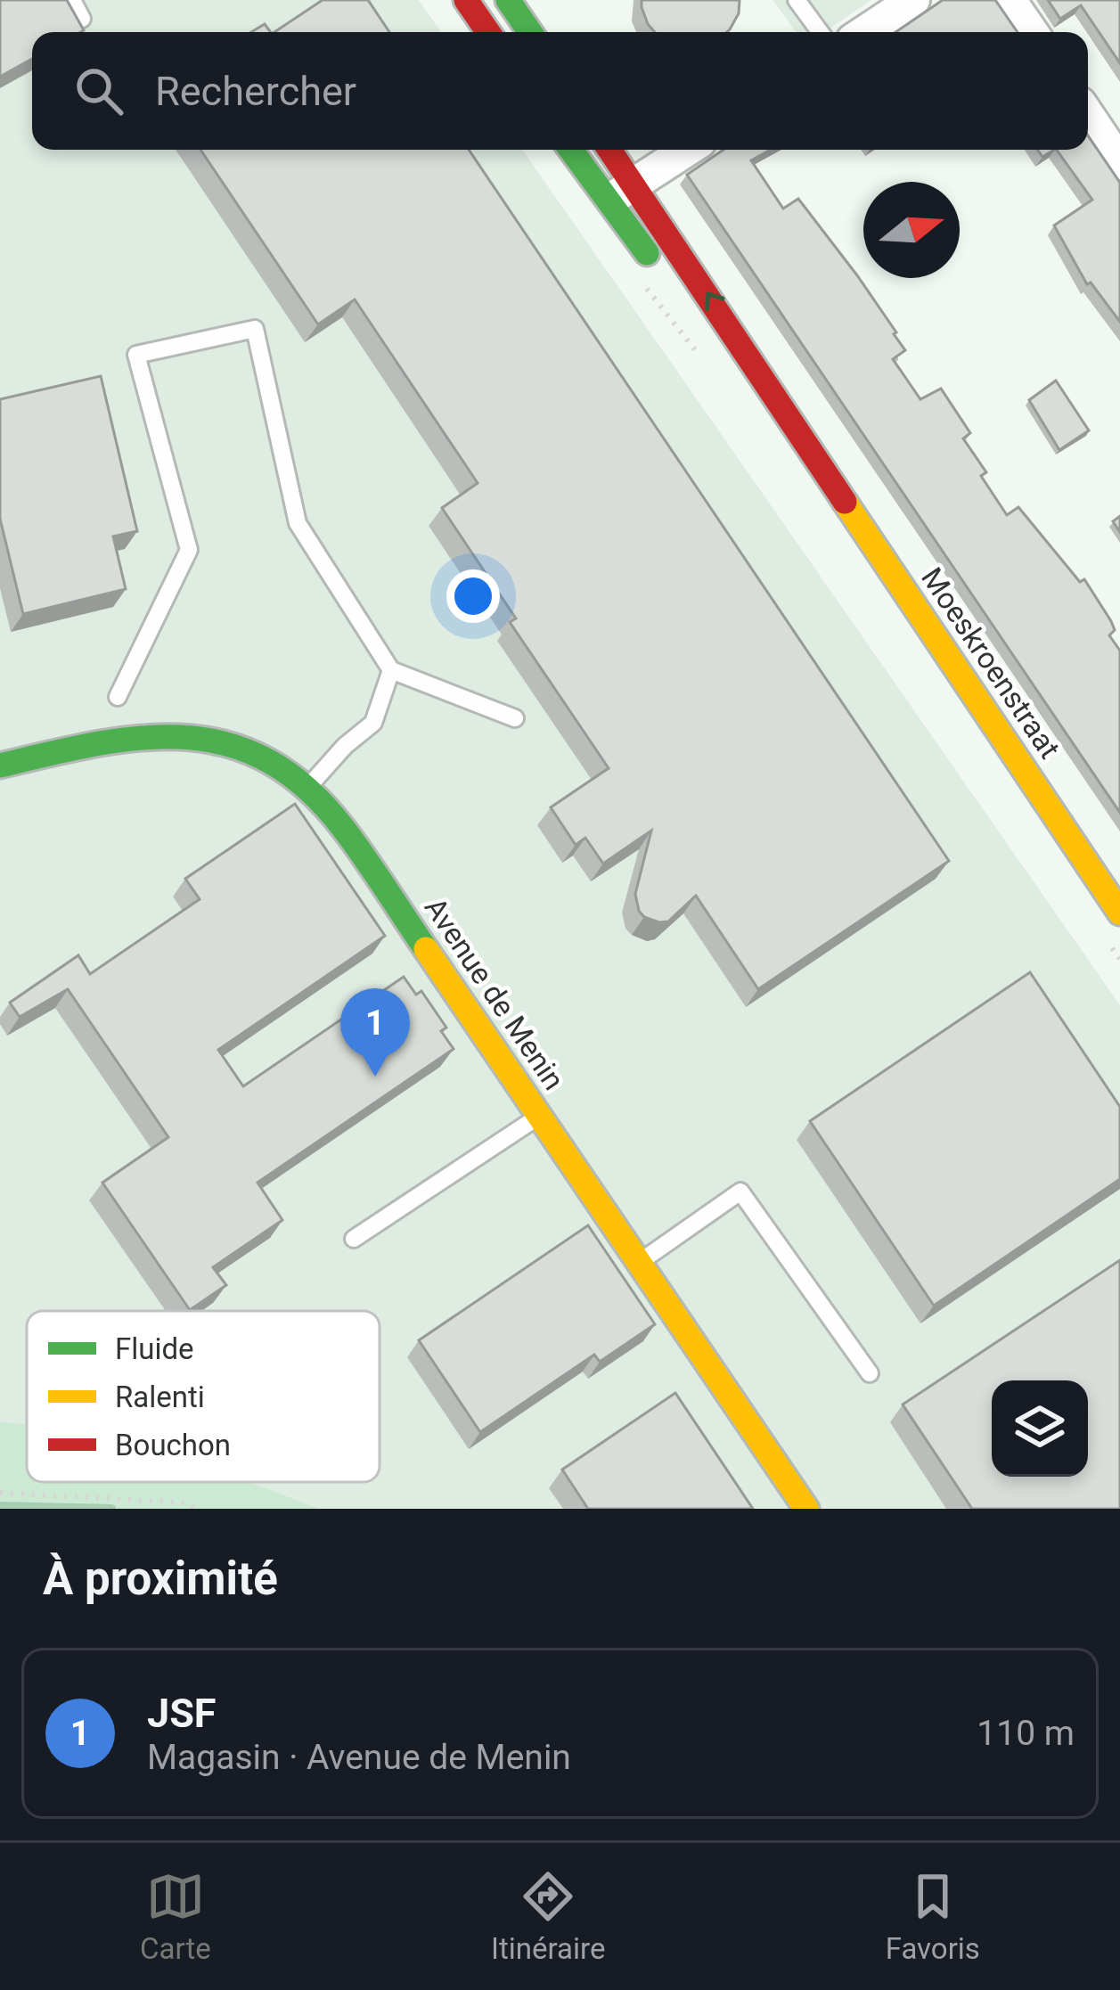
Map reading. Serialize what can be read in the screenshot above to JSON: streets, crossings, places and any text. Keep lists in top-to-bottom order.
{
  "streets": {
    "street": ["Moeskroenstraat", "Avenue de Menin"]
  },
  "legend": ["Fluide", "Ralenti", "Bouchon"],
  "north": "right",
  "page": {
    "search": "Rechercher",
    "pins": "1",
    "heading": "À proximité",
    "list": [
      {
        "mark": "1",
        "name": "JSF",
        "note": "Magasin · Avenue de Menin",
        "value": "110 m"
      }
    ],
    "nav": ["Carte", "Itinéraire", "Favoris"]
  }
}
